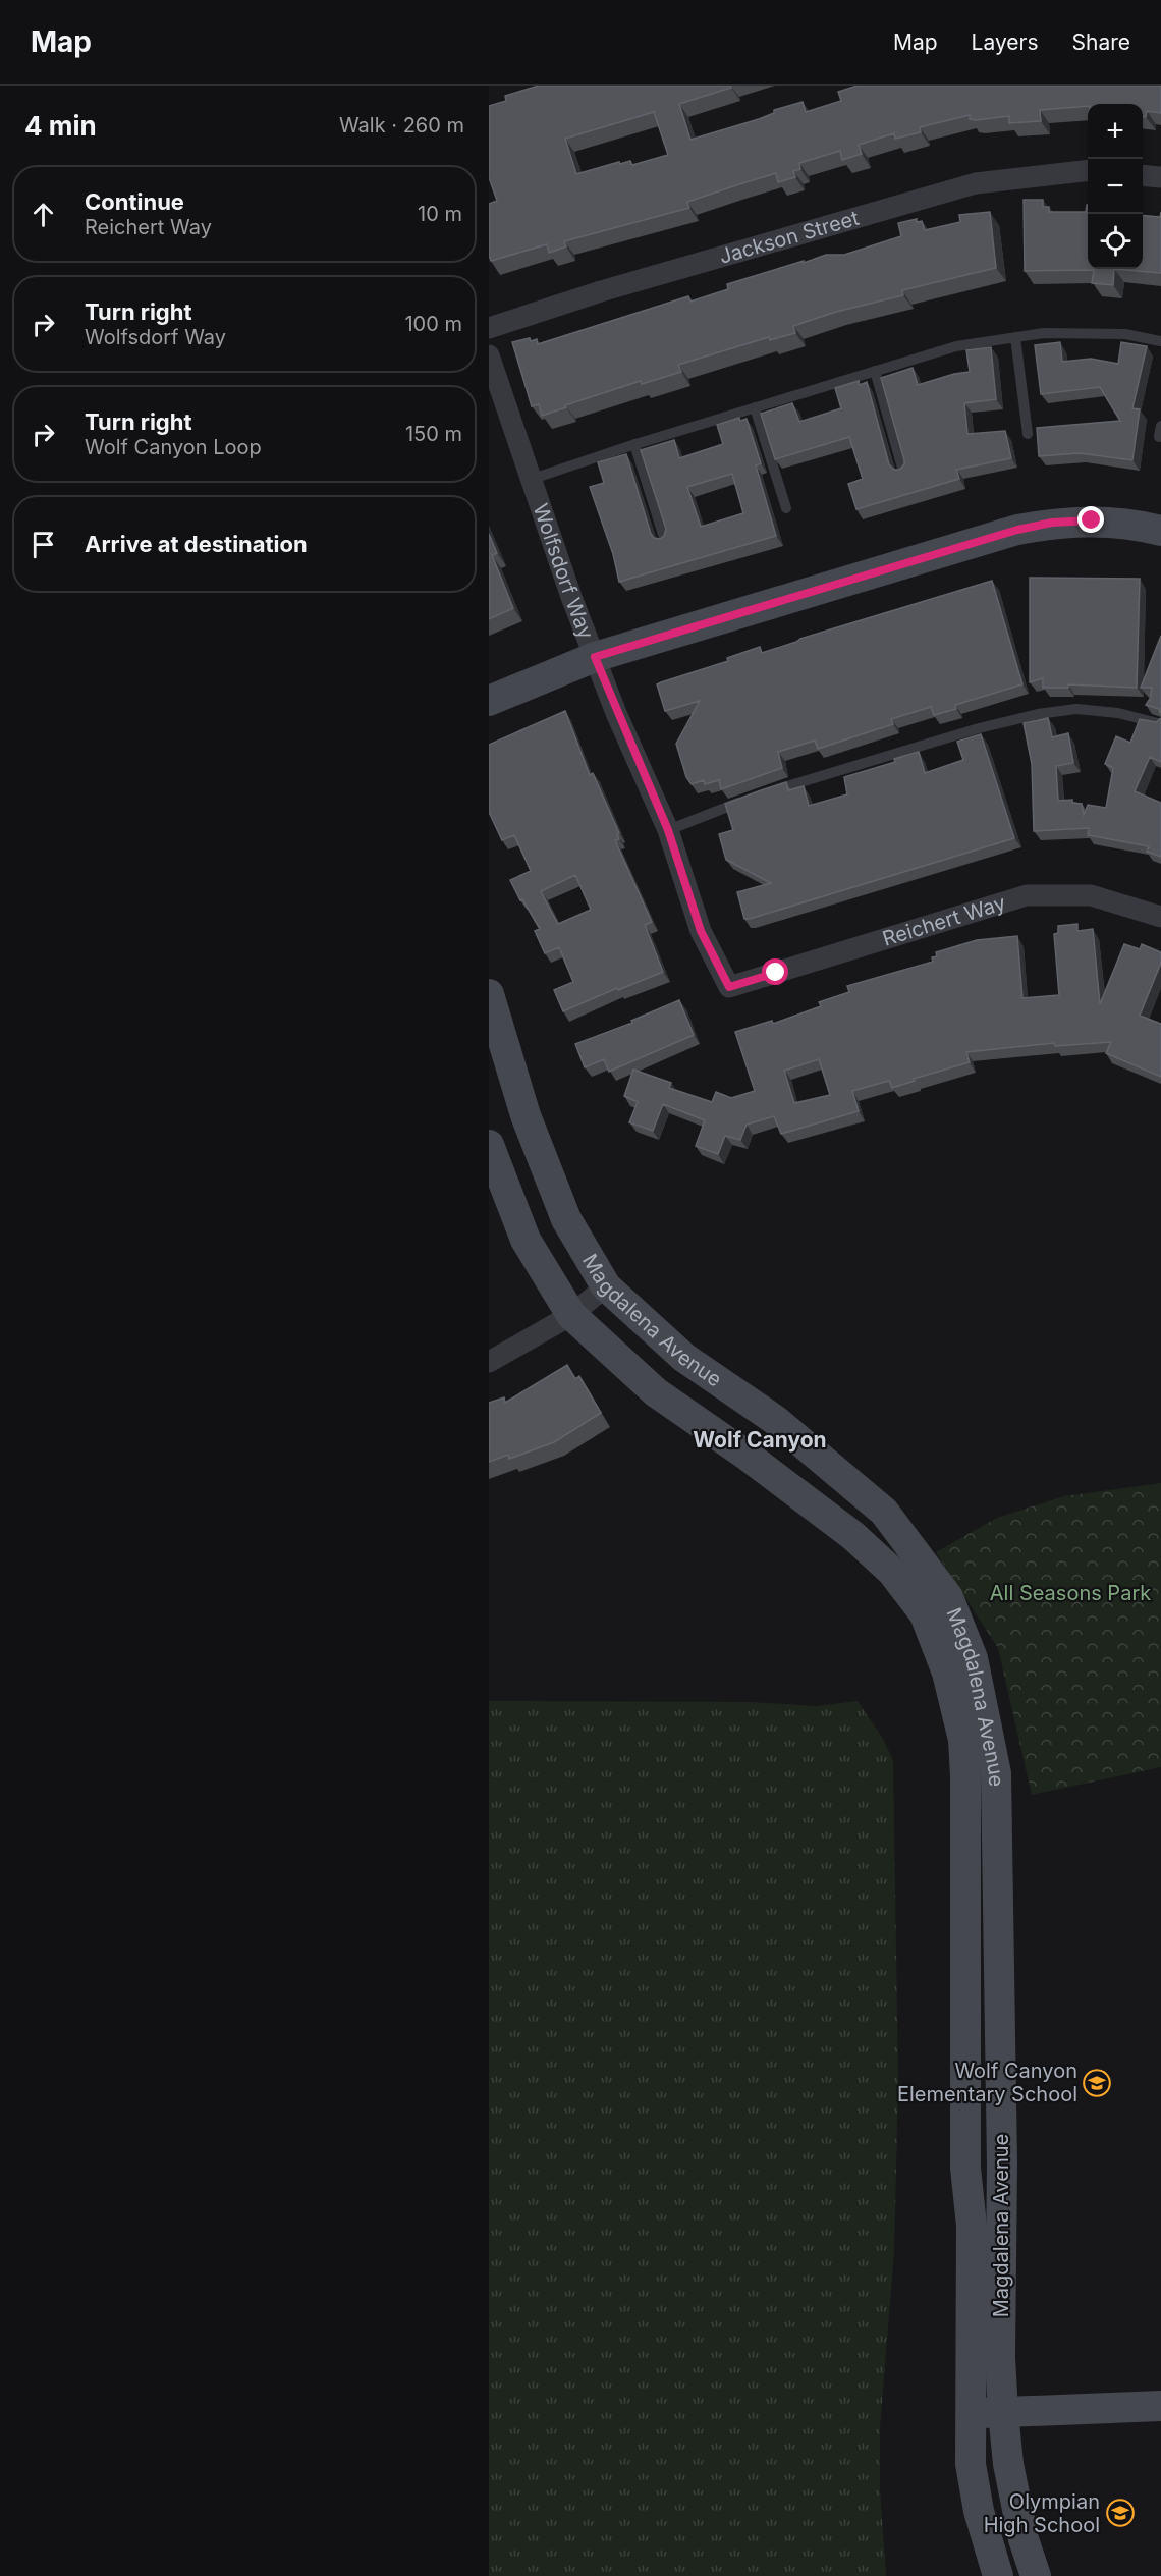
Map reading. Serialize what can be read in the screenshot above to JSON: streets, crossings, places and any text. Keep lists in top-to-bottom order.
{
  "streets": {
    "street": [
      "Jackson Street",
      "Wolfsdorf Way",
      "Reichert Way",
      "Magdalena Avenue"
    ]
  },
  "crossings": [
    ["Wolfsdorf Way", "Reichert Way"]
  ],
  "districts": ["Wolf Canyon"],
  "parks": ["All Seasons Park"],
  "places": {
    "school or university": ["Wolf Canyon Elementary School", "Olympian High School"]
  },
  "page": {
    "header": "Map",
    "nav": ["Map", "Layers", "Share"],
    "heading": ["4 min", "Walk · 260 m"],
    "map_buttons": ["+", "−"],
    "list": [
      ["Continue", "Reichert Way", "10 m"],
      ["Turn right", "Wolfsdorf Way", "100 m"],
      ["Turn right", "Wolf Canyon Loop", "150 m"],
      "Arrive at destination"
    ]
  }
}
